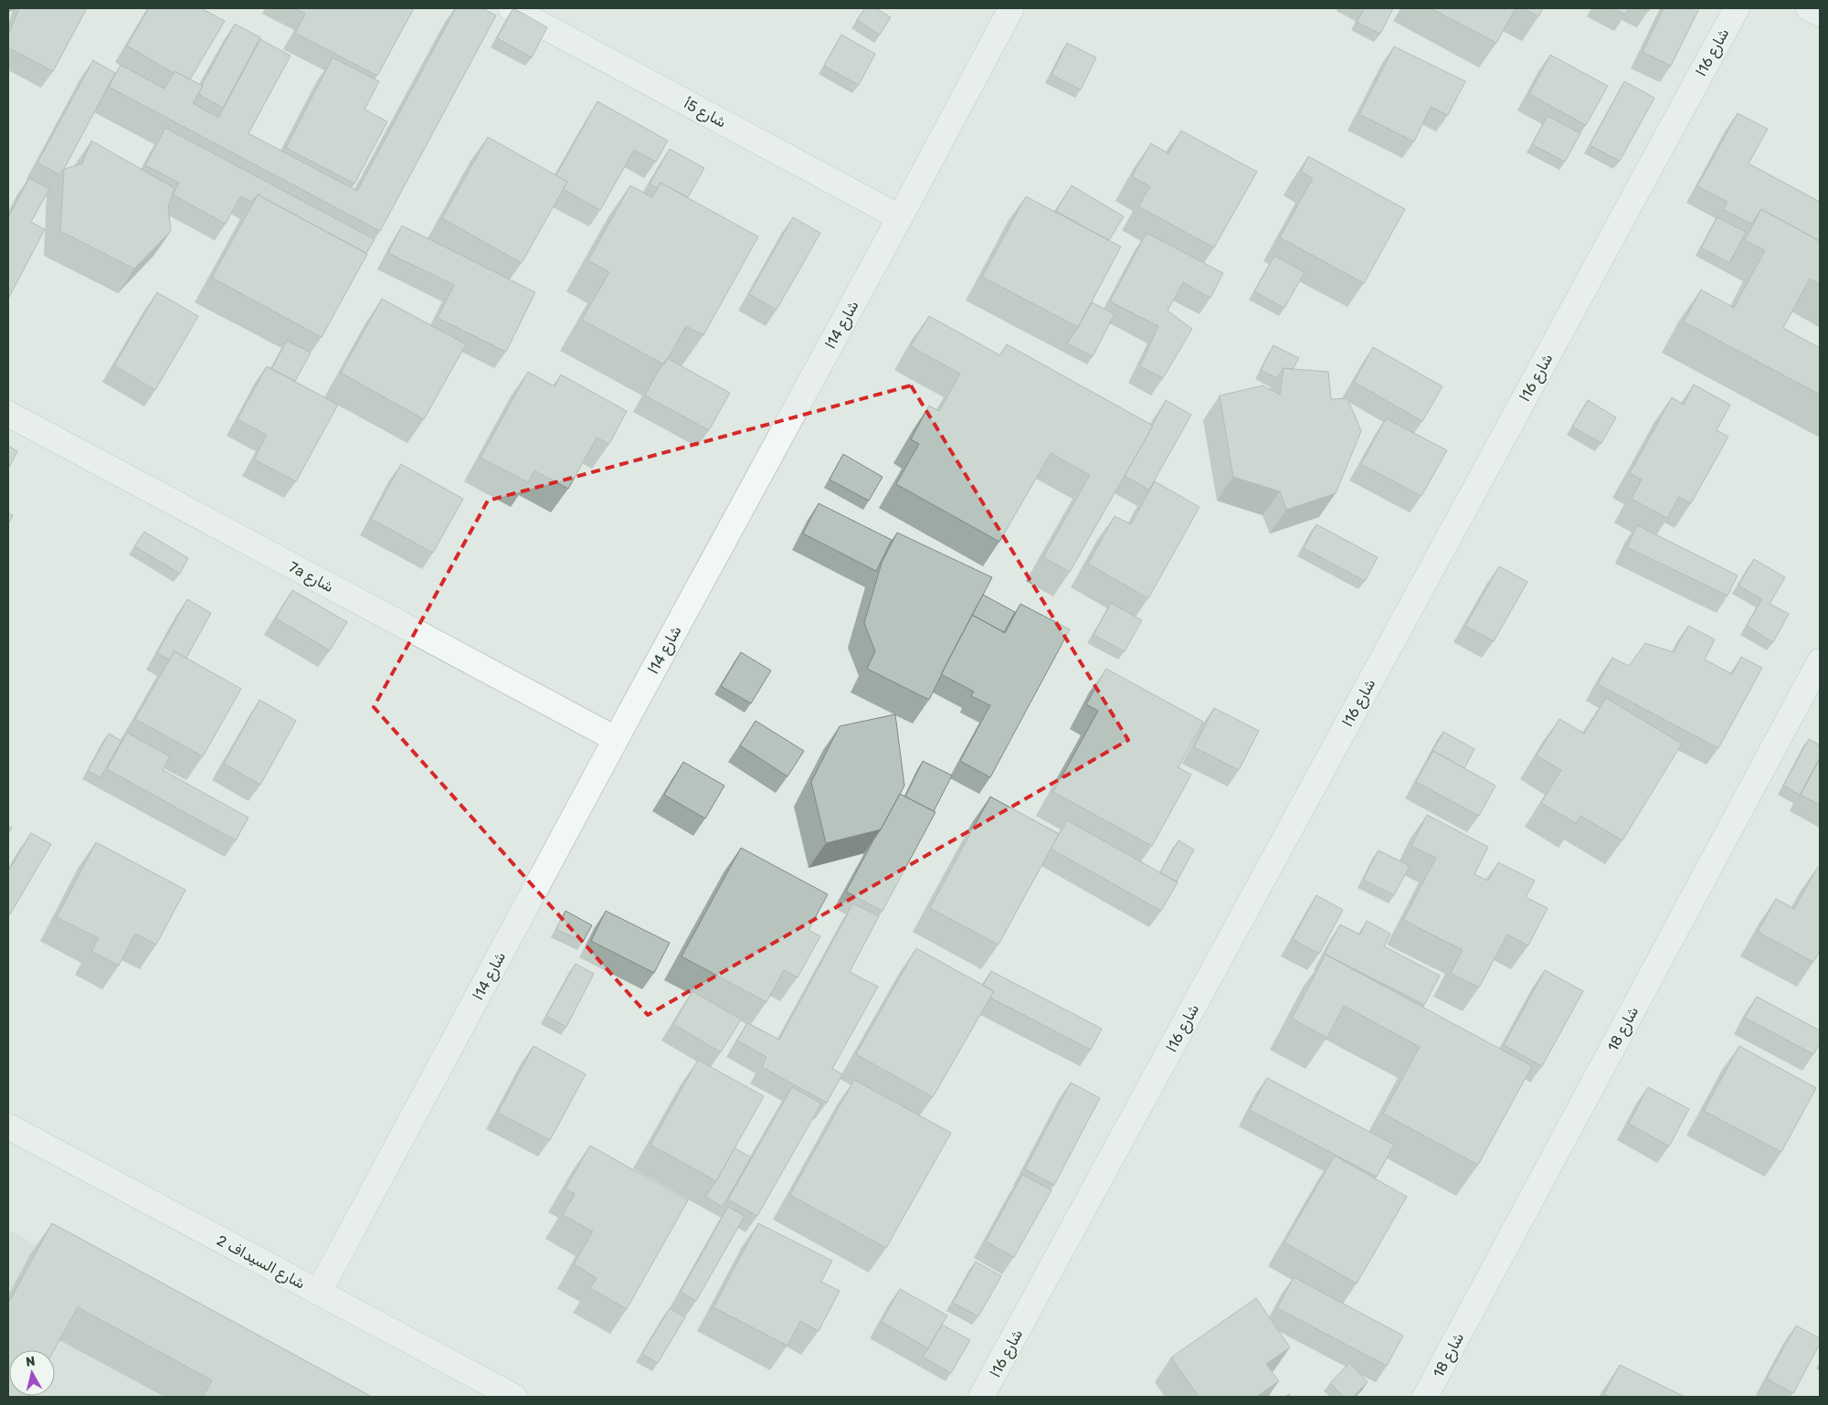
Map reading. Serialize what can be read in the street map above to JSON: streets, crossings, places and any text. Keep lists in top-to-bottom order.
{
  "streets": {
    "street": [
      "شارع 16ا",
      "شارع 5أ",
      "شارع 14ا",
      "7a شارع",
      "شارع 18",
      "شارع السيداف 2"
    ]
  },
  "crossings": [
    ["شارع 5أ", "شارع 14ا"],
    ["شارع 14ا", "7a شارع"],
    ["شارع 14ا", "شارع السيداف 2"]
  ],
  "north": "top"
}
